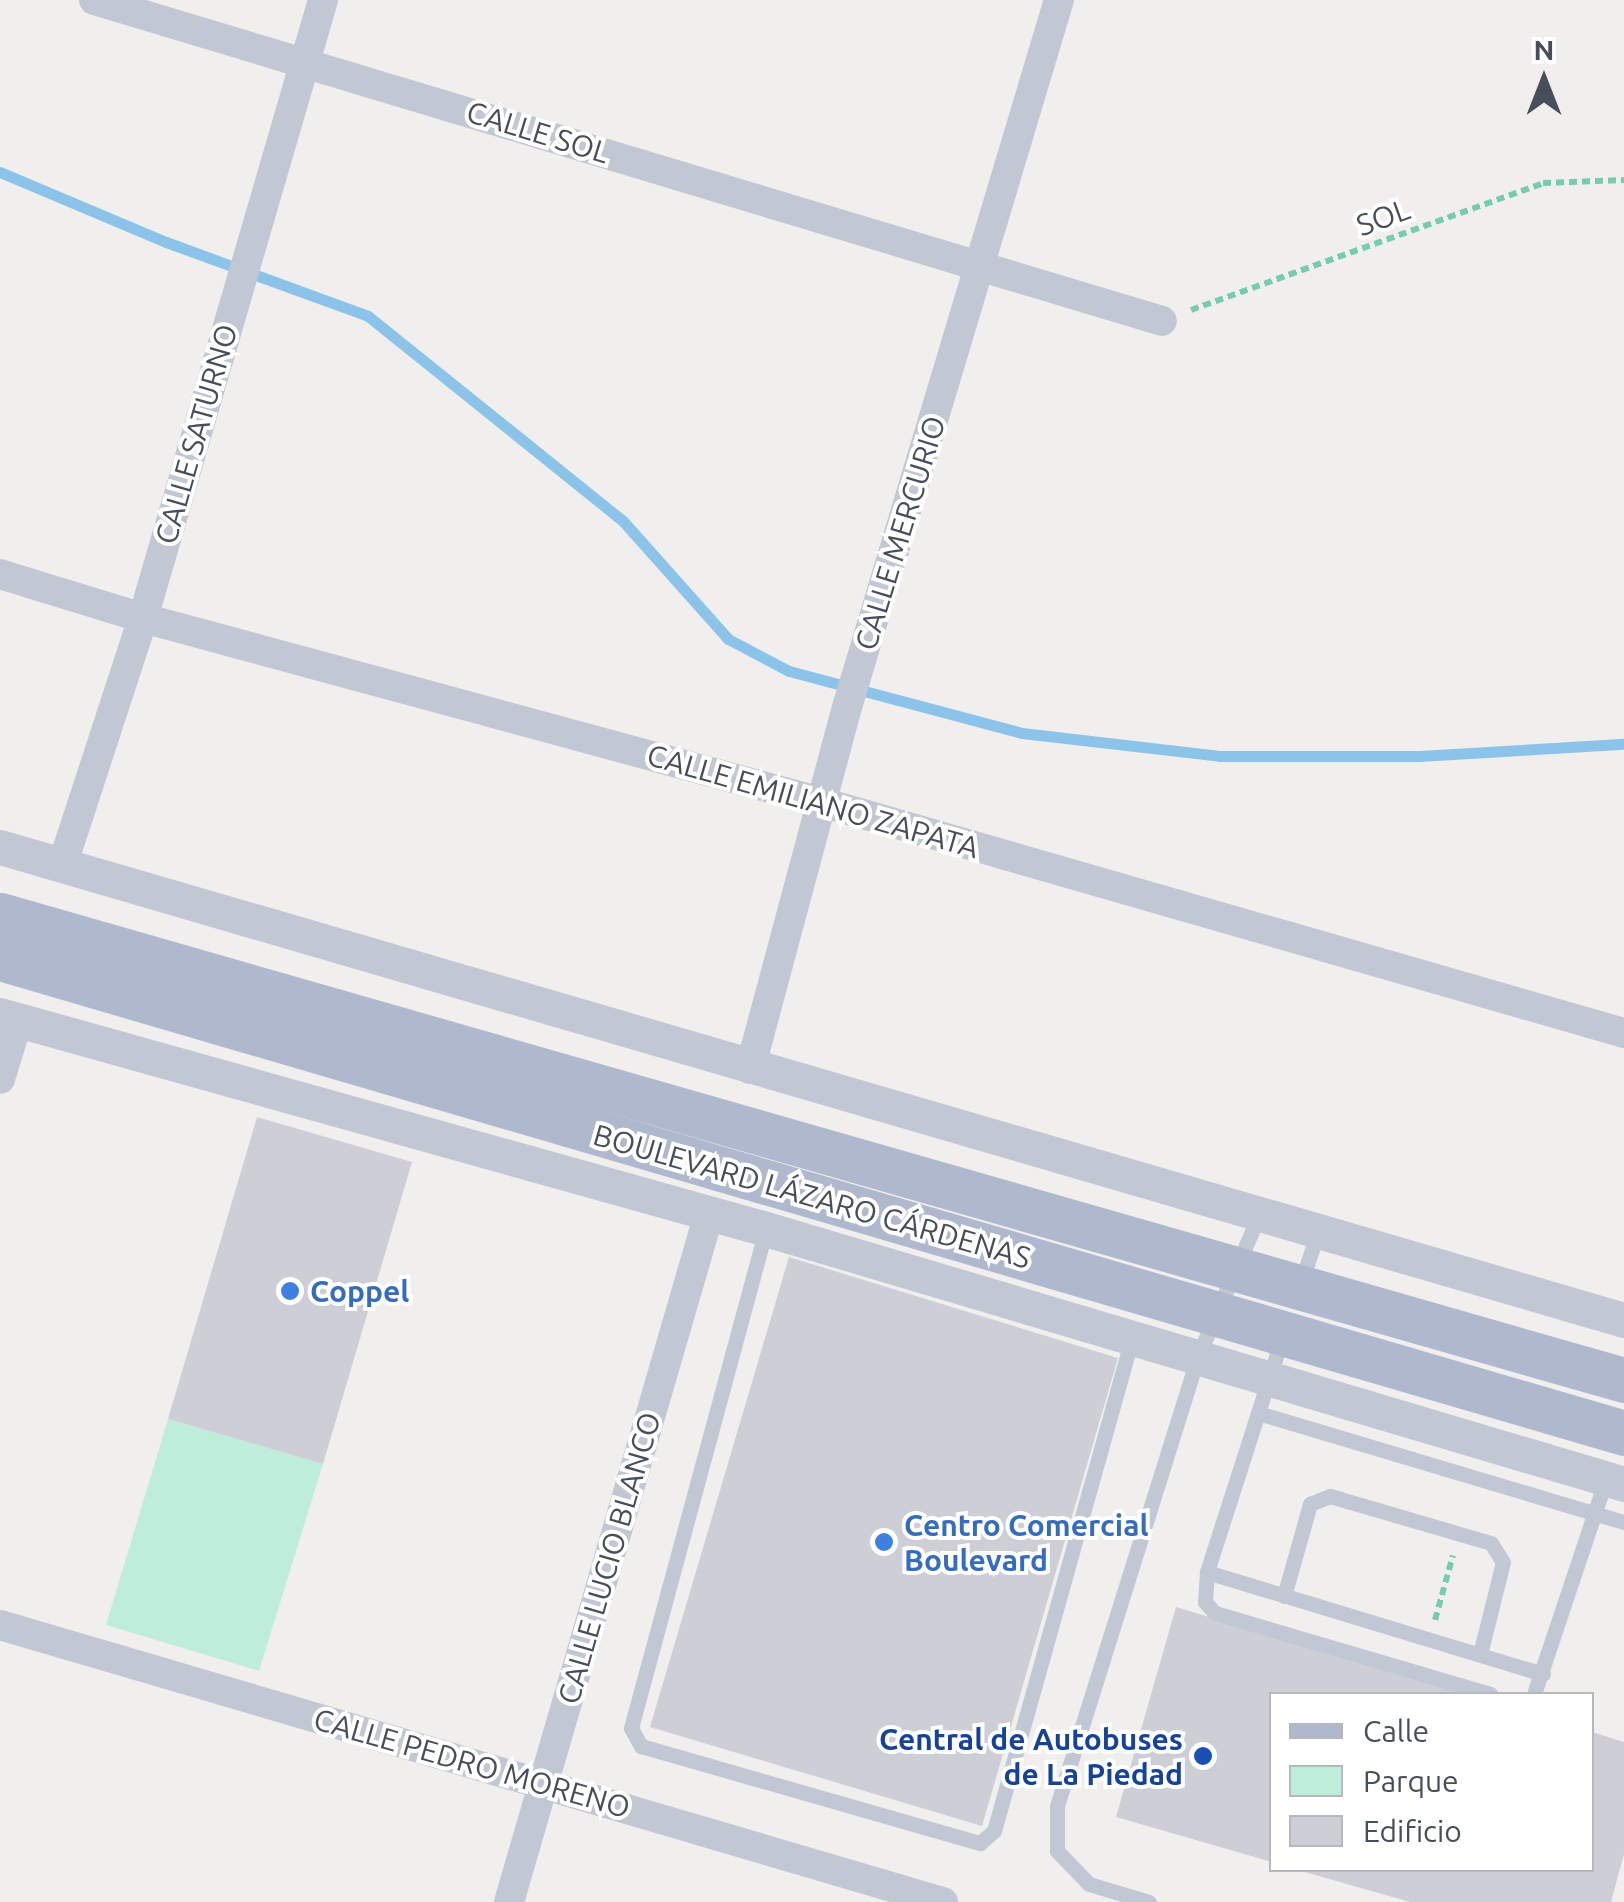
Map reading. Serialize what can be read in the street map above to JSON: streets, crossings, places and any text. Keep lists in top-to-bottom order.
{
  "streets": {
    "main road": ["BOULEVARD LÁZARO CÁRDENAS"],
    "street": [
      "CALLE SOL",
      "CALLE SATURNO",
      "CALLE MERCURIO",
      "CALLE EMILIANO ZAPATA",
      "CALLE LUCIO BLANCO",
      "CALLE PEDRO MORENO"
    ],
    "path": ["SOL"]
  },
  "crossings": [
    ["CALLE SOL", "SOL"],
    ["CALLE SOL", "CALLE SATURNO"],
    ["CALLE SOL", "CALLE MERCURIO"],
    ["CALLE SATURNO", "CALLE EMILIANO ZAPATA"],
    ["CALLE MERCURIO", "CALLE EMILIANO ZAPATA"],
    ["CALLE LUCIO BLANCO", "CALLE PEDRO MORENO"]
  ],
  "places": ["Coppel", "Centro Comercial Boulevard", "Central de Autobuses de La Piedad"],
  "legend": ["Calle", "Parque", "Edificio"],
  "north": "top"
}
